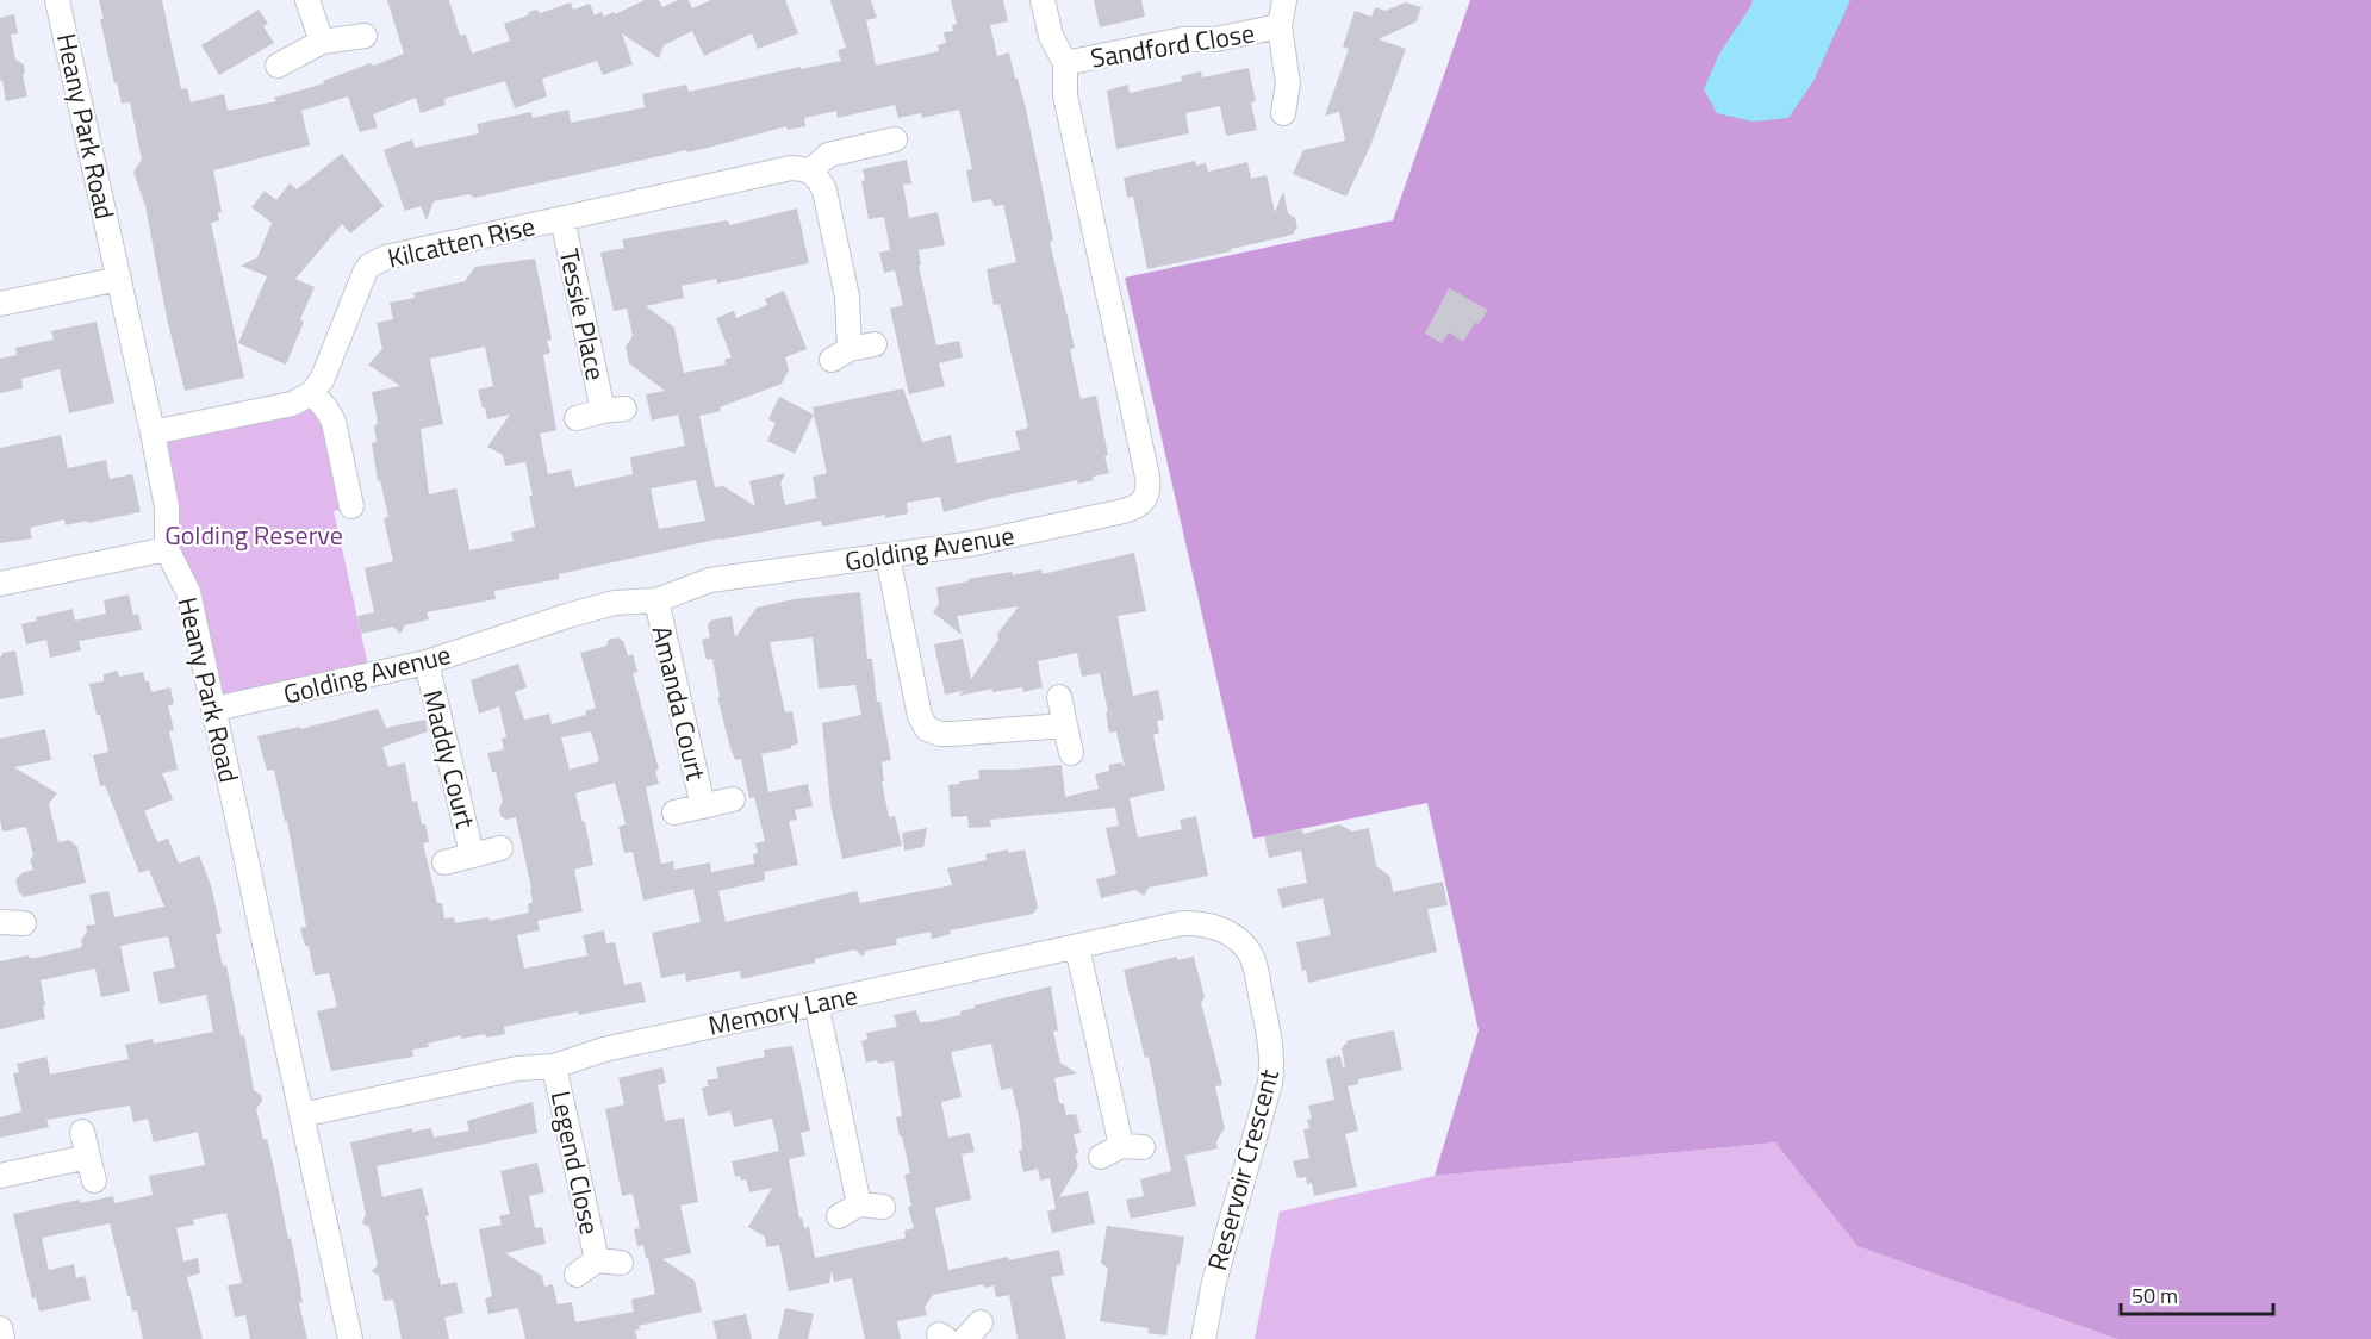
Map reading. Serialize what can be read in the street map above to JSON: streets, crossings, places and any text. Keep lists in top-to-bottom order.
{
  "streets": {
    "street": [
      "Sandford Close",
      "Heany Park Road",
      "Kilcatten Rise",
      "Tessie Place",
      "Golding Avenue",
      "Amanda Court",
      "Maddy Court",
      "Memory Lane",
      "Legend Close",
      "Reservoir Crescent"
    ]
  },
  "crossings": [
    ["Sandford Close", "Golding Avenue"],
    ["Heany Park Road", "Golding Avenue"],
    ["Heany Park Road", "Memory Lane"],
    ["Kilcatten Rise", "Tessie Place"],
    ["Golding Avenue", "Amanda Court"],
    ["Golding Avenue", "Maddy Court"],
    ["Memory Lane", "Legend Close"],
    ["Memory Lane", "Reservoir Crescent"]
  ],
  "parks": ["Golding Reserve"],
  "scale_bar": "50 m"
}
